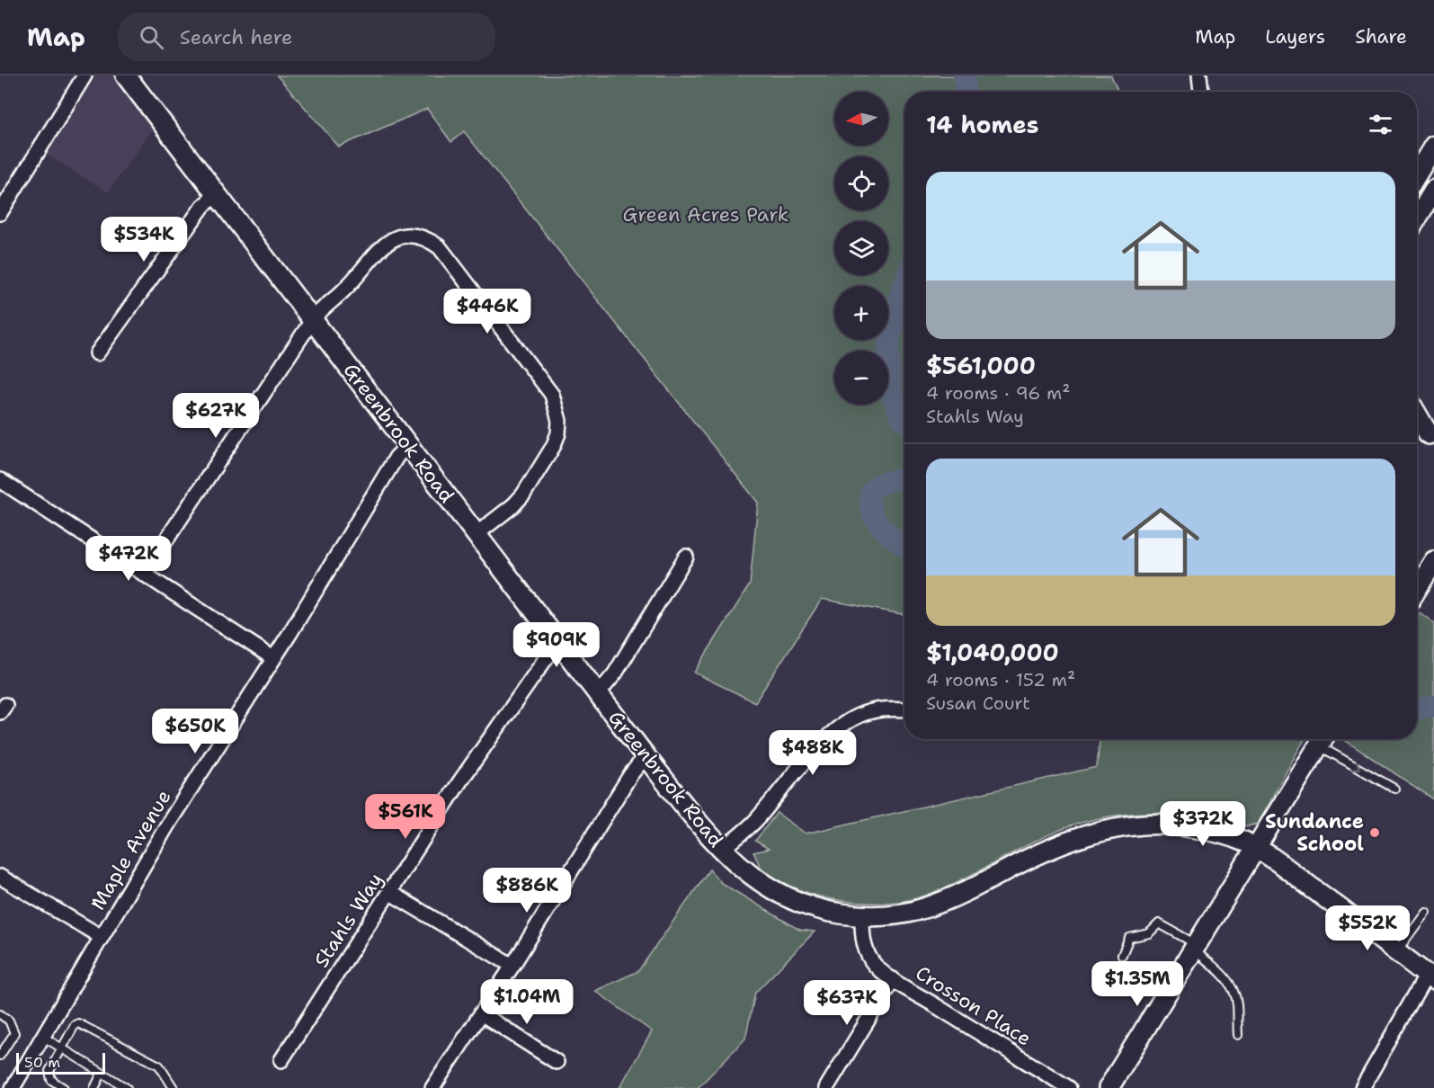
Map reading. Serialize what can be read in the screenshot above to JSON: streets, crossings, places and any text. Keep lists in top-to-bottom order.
{
  "streets": {
    "street": [
      "Greenbrook Road",
      "Maple Avenue",
      "Stahls Way",
      "Crosson Place"
    ]
  },
  "crossings": [
    ["Greenbrook Road", "Maple Avenue"],
    ["Greenbrook Road", "Stahls Way"],
    ["Greenbrook Road", "Crosson Place"]
  ],
  "parks": ["Green Acres Park"],
  "places": ["Sundance School"],
  "scale_bar": "50 m",
  "north": "left",
  "page": {
    "header": "Map",
    "search": "Search here",
    "nav": ["Map", "Layers", "Share"],
    "map_buttons": ["+", "−"],
    "heading": "14 homes",
    "list": [
      {
        "name": "$561,000",
        "note": "4 rooms · 96 m² · Stahls Way"
      },
      {
        "name": "$1,040,000",
        "note": "4 rooms · 152 m² · Susan Court"
      }
    ],
    "price": [
      "$534K",
      "$446K",
      "$627K",
      "$472K",
      "$909K",
      "$650K",
      "$488K",
      "$561K",
      "$372K",
      "$886K",
      "$552K",
      "$1.35M",
      "$1.04M",
      "$637K"
    ],
    "scale": "50 m"
  }
}
